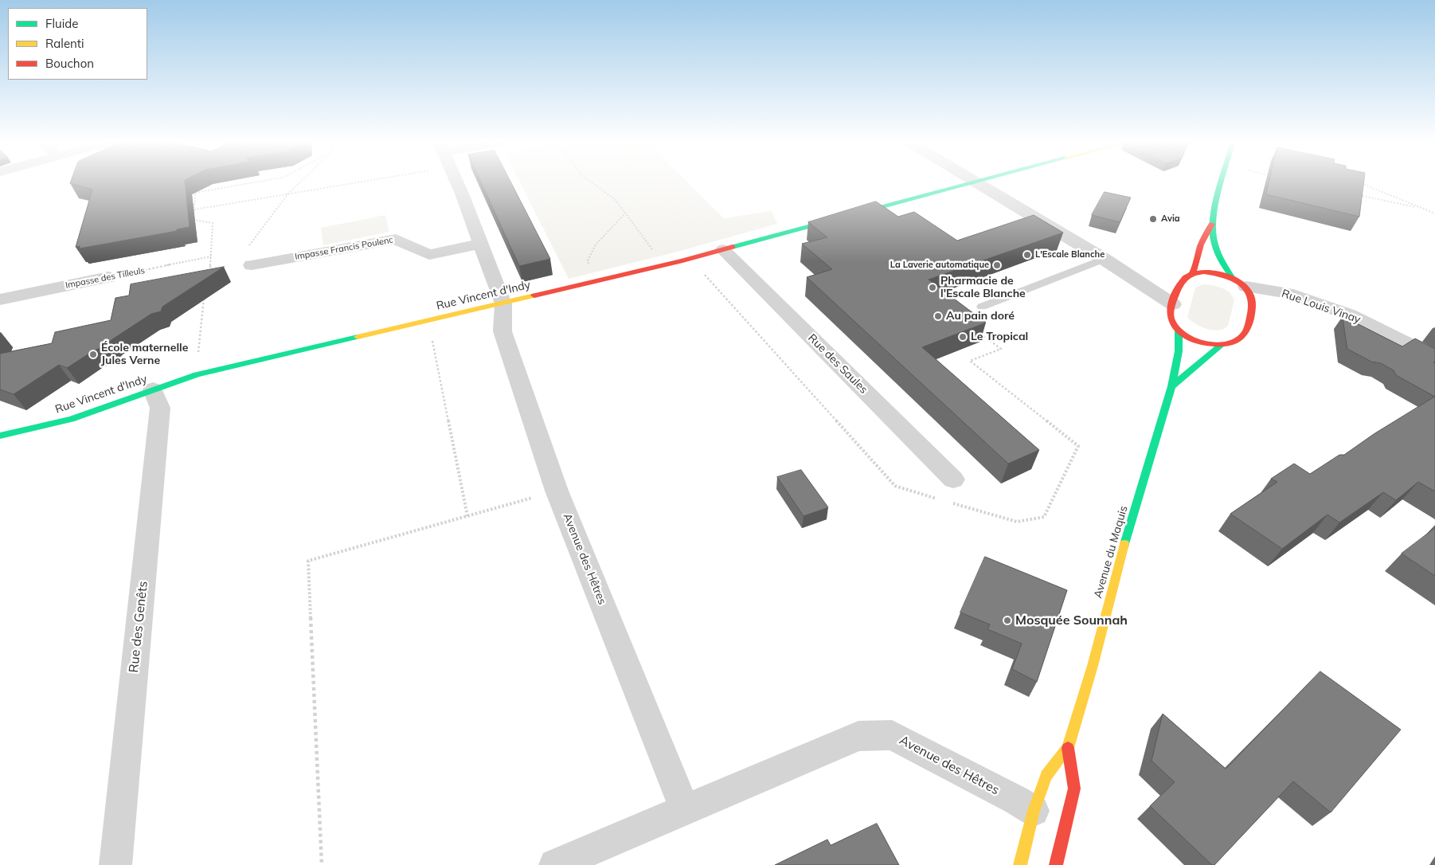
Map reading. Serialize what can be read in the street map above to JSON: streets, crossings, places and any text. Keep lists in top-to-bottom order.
{
  "streets": {
    "main road": ["Rue Vincent d'Indy", "Avenue du Maquis"],
    "street": [
      "Impasse Francis Poulenc",
      "Impasse des Tilleuls",
      "Rue Louis Vinay",
      "Rue des Saules",
      "Avenue des Hêtres",
      "Rue des Genêts"
    ]
  },
  "crossings": [
    ["Rue Vincent d'Indy", "Rue des Saules"],
    ["Rue Vincent d'Indy", "Avenue des Hêtres"],
    ["Rue Vincent d'Indy", "Rue des Genêts"],
    ["Rue Louis Vinay", "Avenue du Maquis"],
    ["Avenue du Maquis", "Avenue des Hêtres"]
  ],
  "places": [
    "Avia",
    "L'Escale Blanche",
    "La Laverie automatique",
    "Pharmacie de l'Escale Blanche",
    "Au pain doré",
    "Le Tropical",
    "École maternelle Jules Verne",
    "Mosquée Sounnah"
  ],
  "legend": ["Fluide", "Ralenti", "Bouchon"]
}
